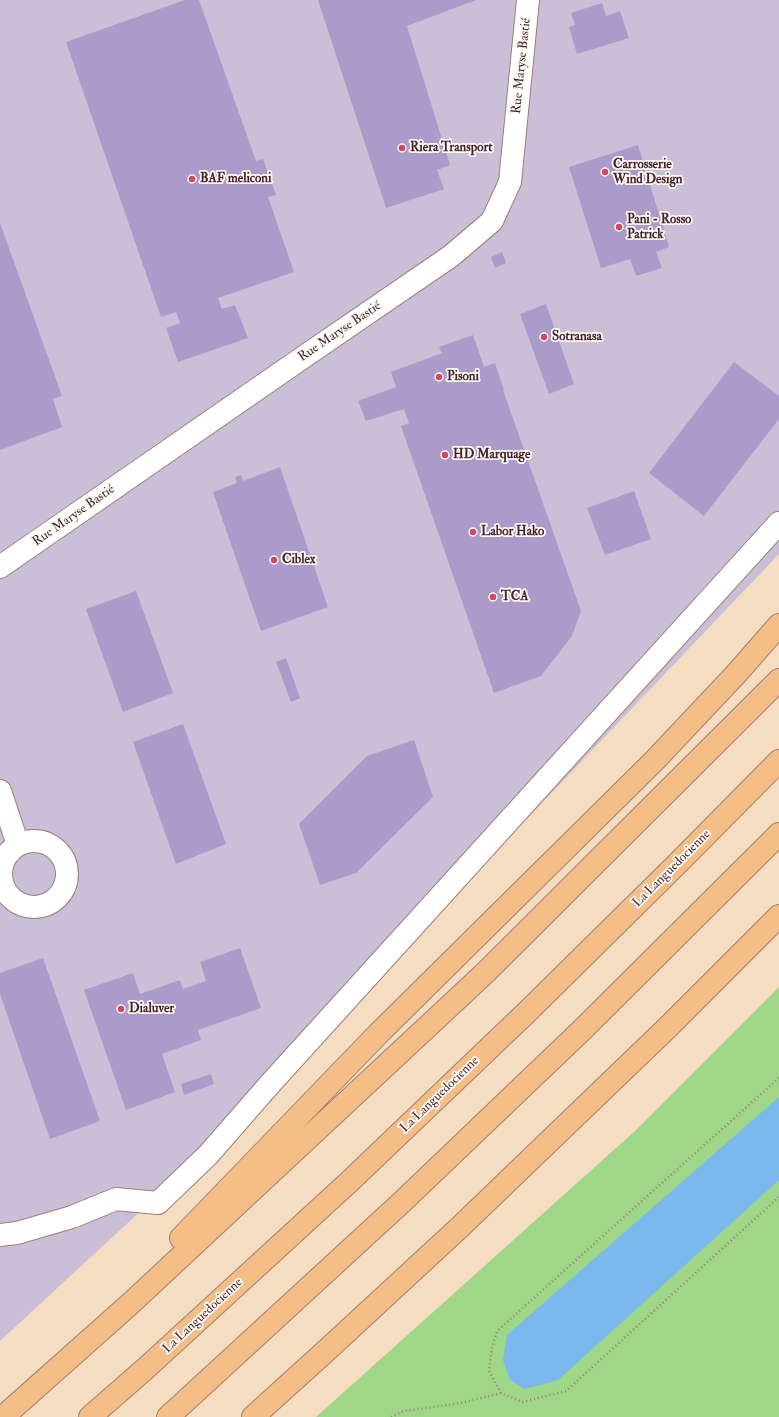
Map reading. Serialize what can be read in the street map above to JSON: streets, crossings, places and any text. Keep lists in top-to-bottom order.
{
  "streets": {
    "highway": ["La Languedocienne"],
    "street": ["Rue Maryse Bastié"]
  },
  "places": [
    "Riera Transport",
    "Carrosserie Wind Design",
    "BAF meliconi",
    "Pani - Rosso Patrick",
    "Sotranasa",
    "Pisoni",
    "HD Marquage",
    "Labor Hako",
    "Ciblex",
    "TCA",
    "Dialuver"
  ]
}
